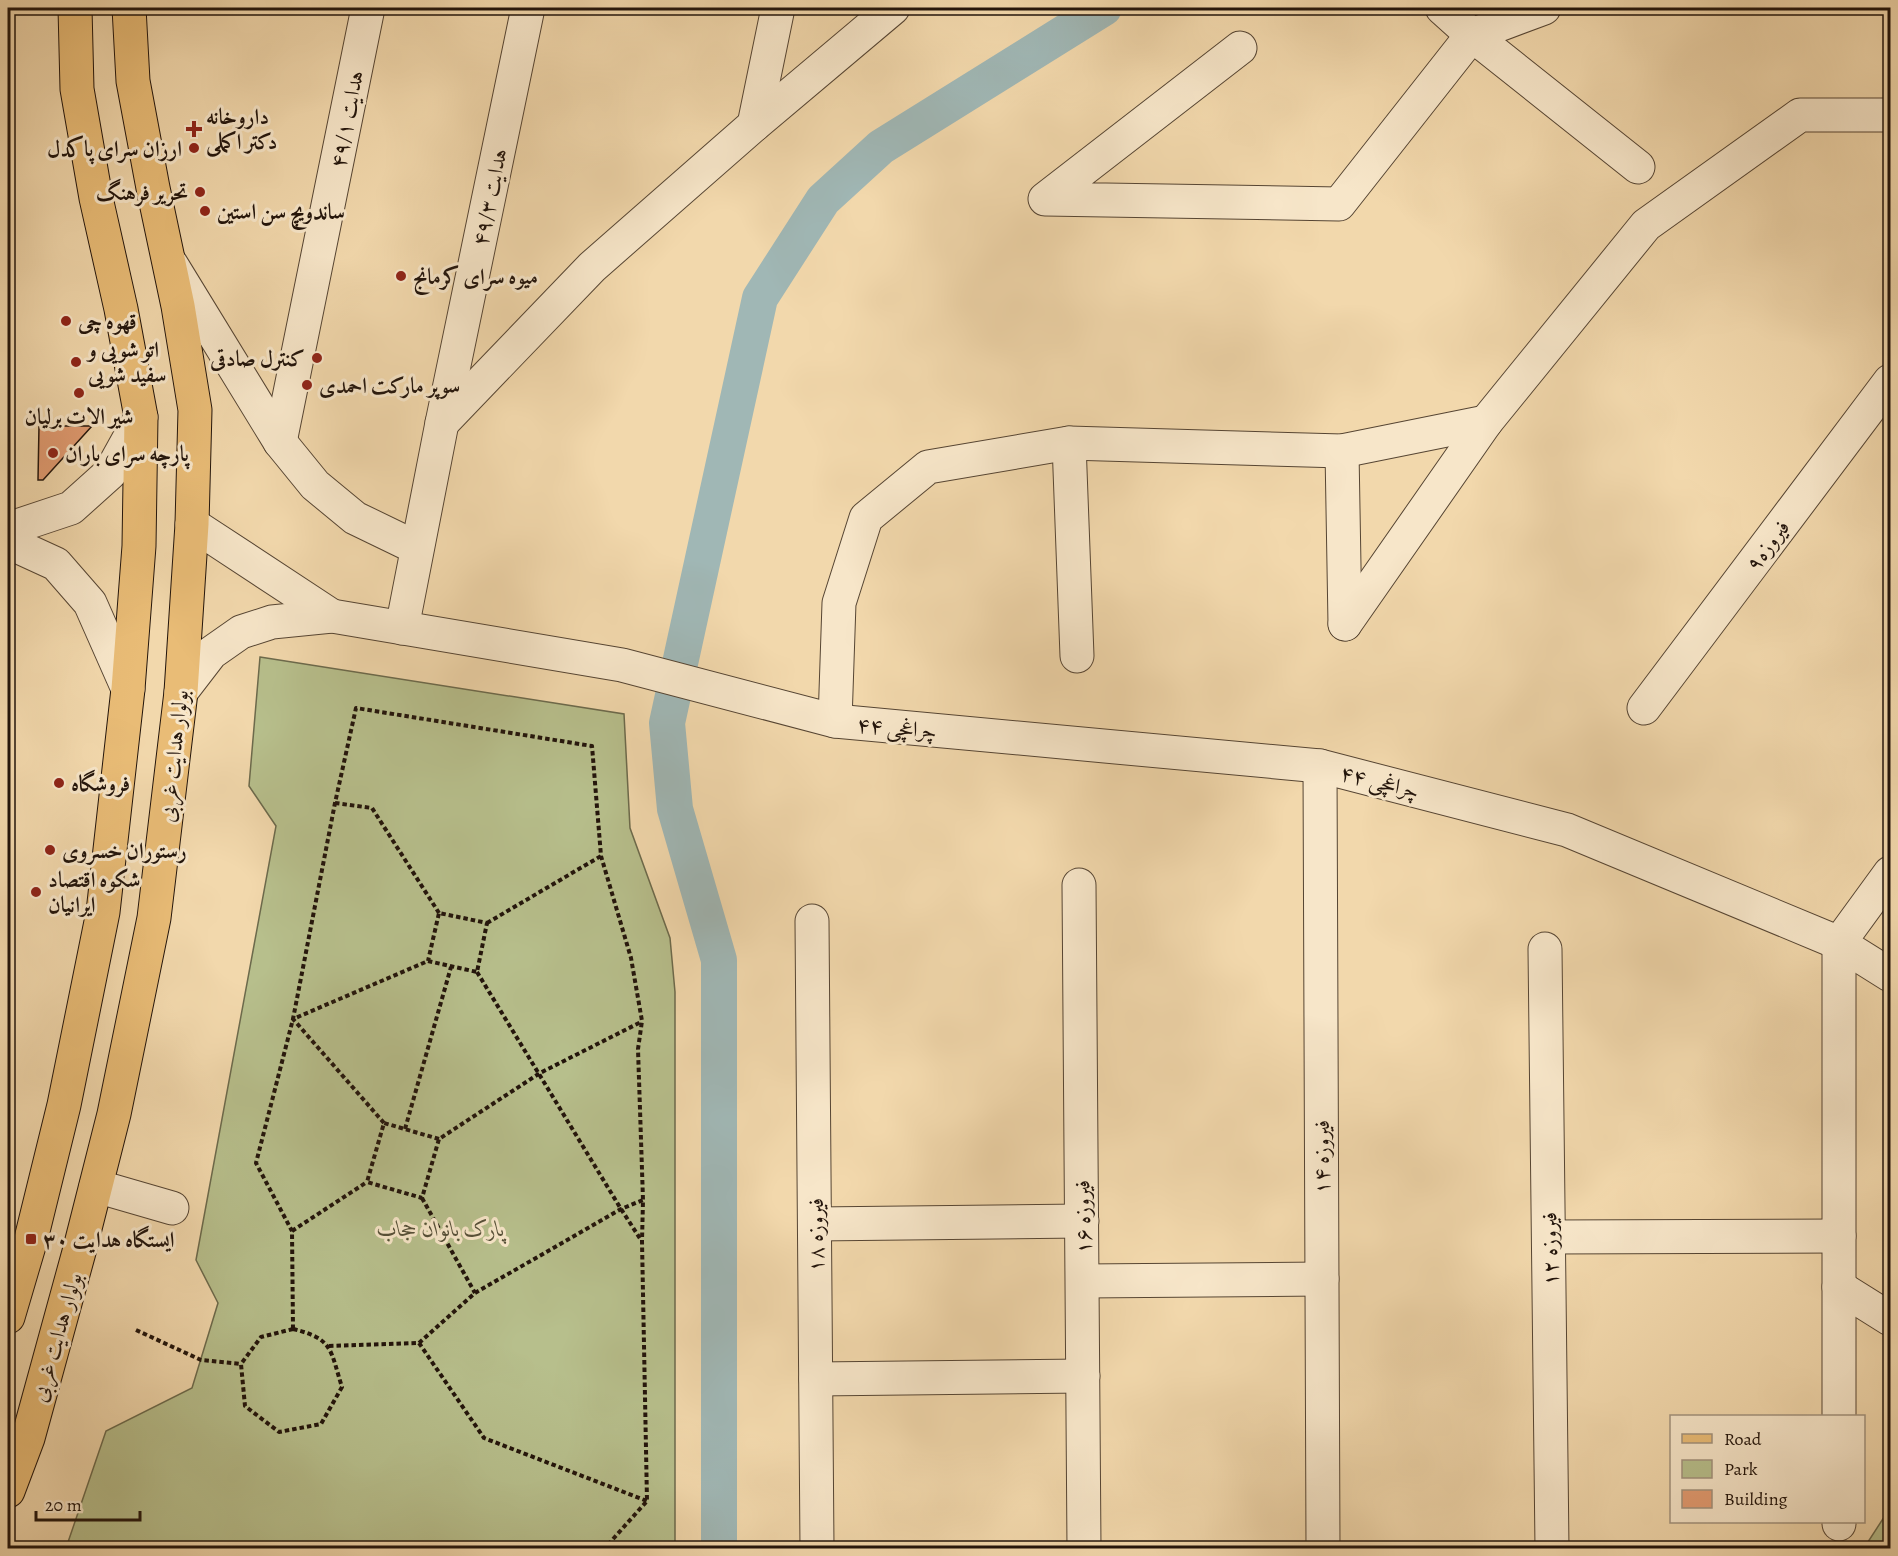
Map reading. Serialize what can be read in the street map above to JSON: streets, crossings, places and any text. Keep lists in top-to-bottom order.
{
  "streets": {
    "main road": ["بولوار هدایت غربی"],
    "street": [
      "هدایت ۴۹/۱",
      "هدایت ۴۹/۳",
      "فیروزه۹",
      "چراغچی ۴۴",
      "فیروزه ۱۴",
      "فیروزه ۱۶",
      "فیروزه ۱۸",
      "فیروزه ۱۲"
    ]
  },
  "crossings": [
    ["هدایت ۴۹/۳", "چراغچی ۴۴"],
    ["چراغچی ۴۴", "فیروزه ۱۴"]
  ],
  "parks": ["پارک بانوان حجاب"],
  "places": {
    "health": ["داروخانه دکتر اکملی"],
    "other": [
      "ارزان سرای پاکدل",
      "تحریر فرهنگ",
      "ساندویچ سن استین",
      "میوه سرای کرمانج",
      "قهوه چی",
      "کنترل صادقی",
      "اتو شویی و سفید شویی",
      "سوپر مارکت احمدی",
      "شیر الات برلیان",
      "پارچه سرای باران",
      "فروشگاه",
      "رستوران خسروی",
      "شکوه اقتصاد ایرانیان"
    ],
    "transit": ["ایستگاه هدایت ٣٠"]
  },
  "legend": ["Road", "Park", "Building"],
  "scale_bar": "20 m"
}
